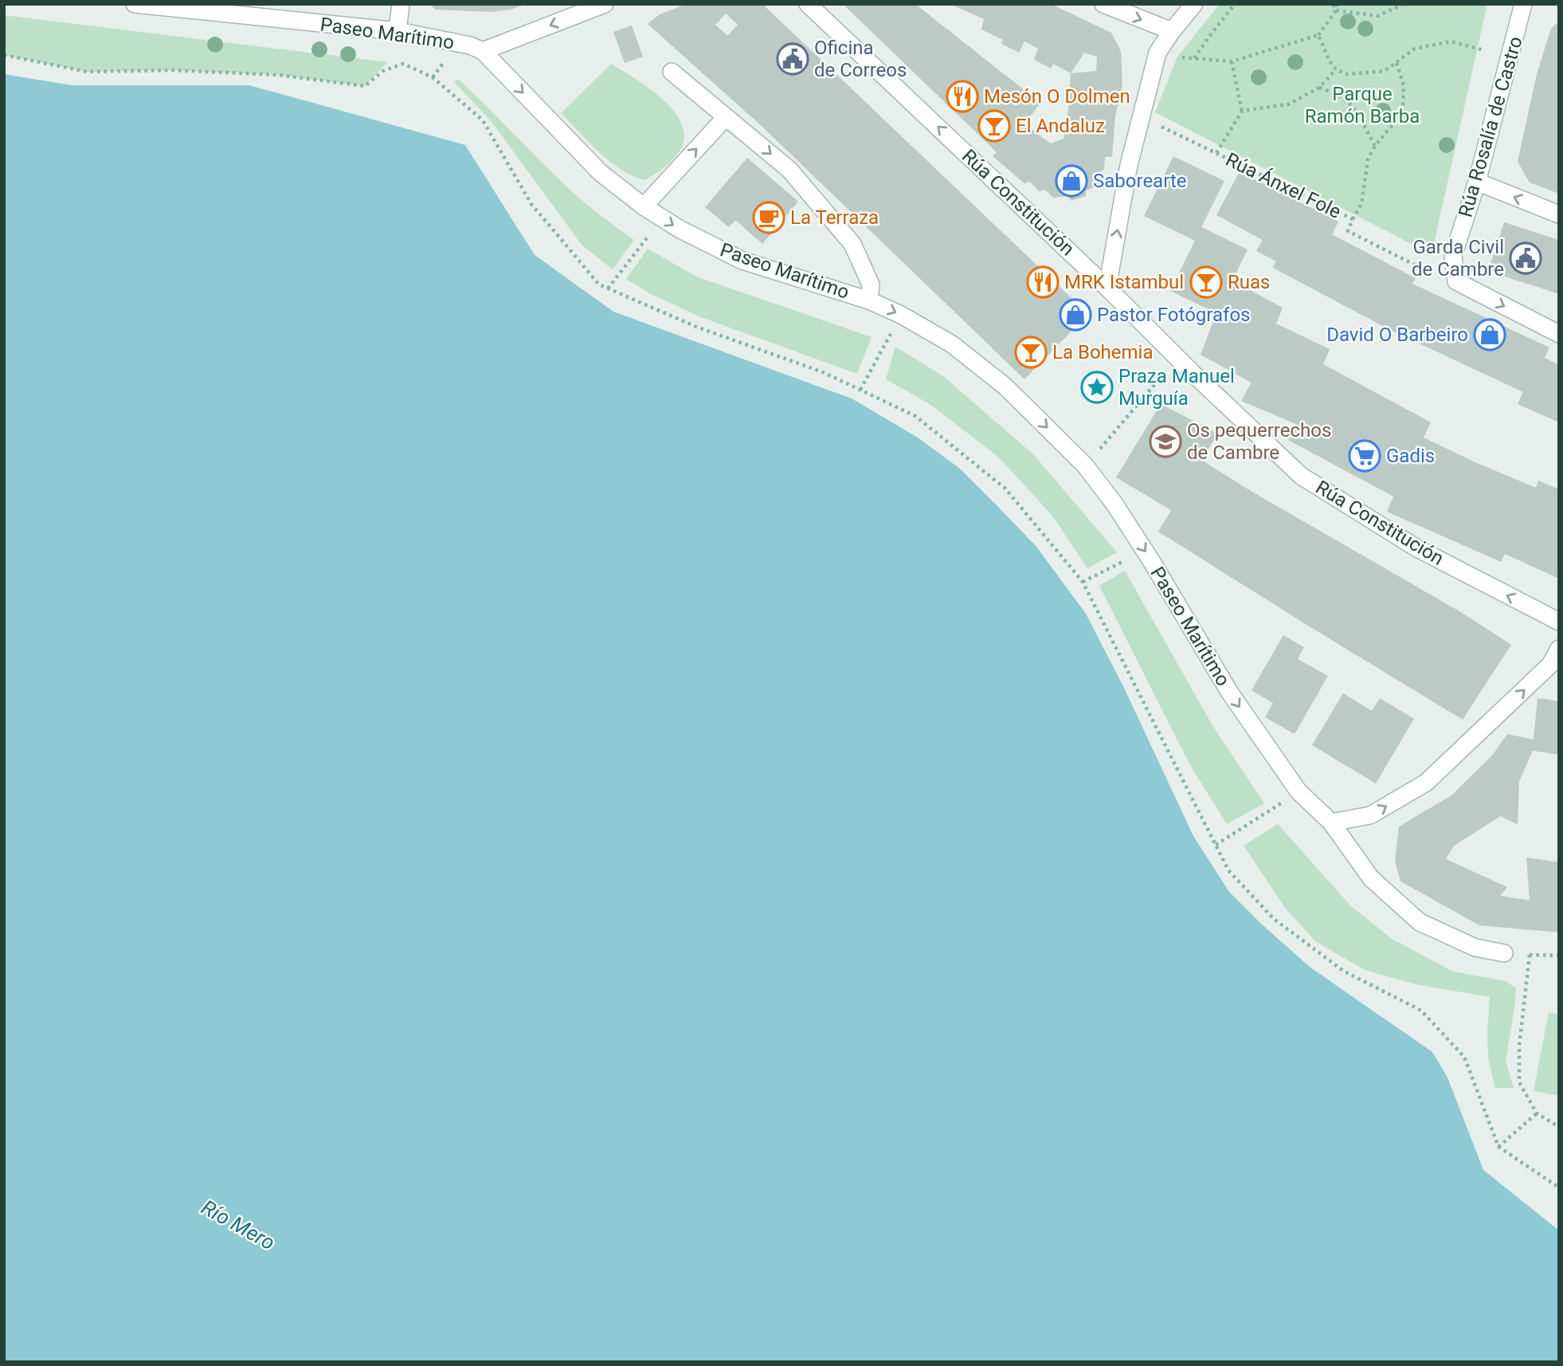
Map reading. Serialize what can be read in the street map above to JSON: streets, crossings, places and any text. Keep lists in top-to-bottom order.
{
  "streets": {
    "street": ["Paseo Marítimo", "Rúa Rosalía de Castro", "Rúa Constitución"],
    "path": ["Rúa Ánxel Fole"]
  },
  "crossings": [
    ["Rúa Rosalía de Castro", "Rúa Ánxel Fole"]
  ],
  "one_way": ["Paseo Marítimo", "Rúa Constitución"],
  "water": ["Río Mero"],
  "parks": ["Parque Ramón Barba"],
  "places": {
    "public building": ["Oficina de Correos", "Garda Civil de Cambre"],
    "restaurant": ["Mesón O Dolmen", "MRK Istambul"],
    "bar": ["El Andaluz", "Ruas", "La Bohemia"],
    "shop": ["Saborearte", "Pastor Fotógrafos", "David O Barbeiro"],
    "cafe": ["La Terraza"],
    "place": ["Praza Manuel Murguía"],
    "school or university": ["Os pequerrechos de Cambre"],
    "supermarket": ["Gadis"]
  }
}
